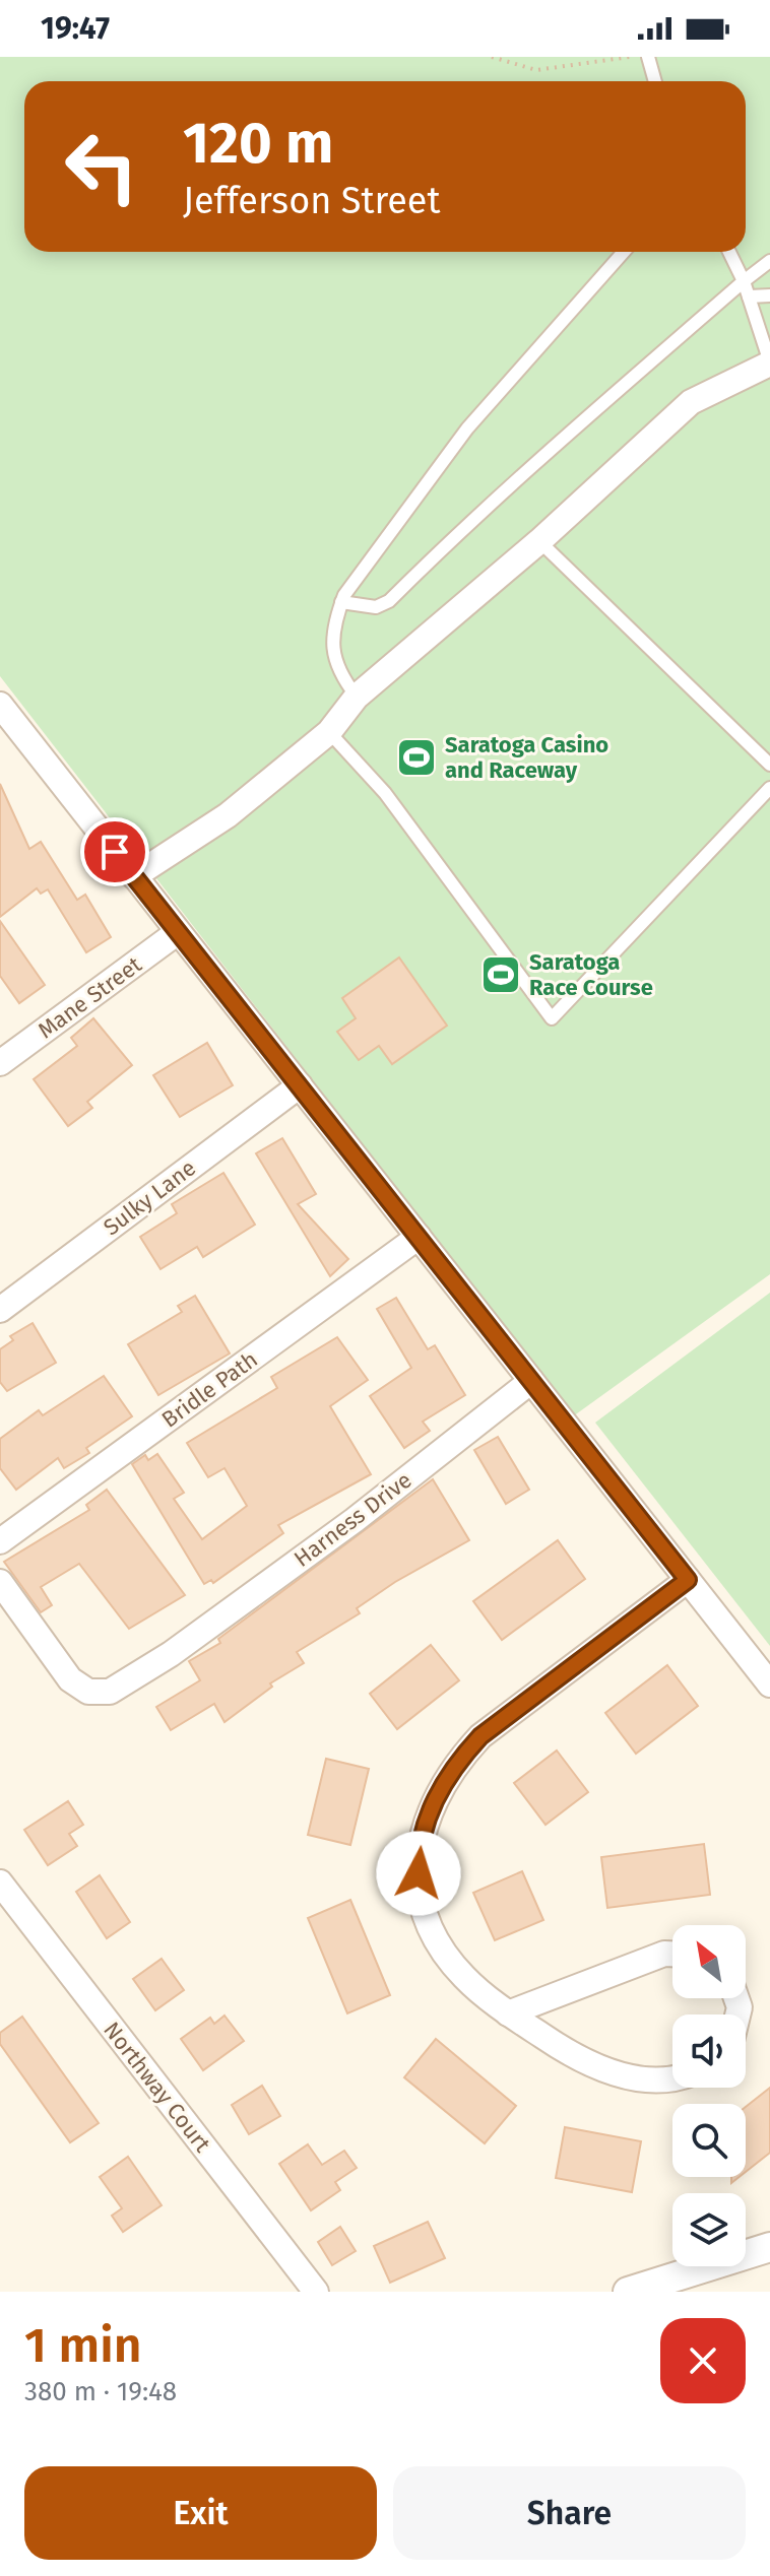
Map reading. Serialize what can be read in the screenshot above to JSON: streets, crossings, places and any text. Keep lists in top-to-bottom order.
{
  "streets": {
    "street": [
      "Mane Street",
      "Sulky Lane",
      "Bridle Path",
      "Harness Drive",
      "Northway Court"
    ]
  },
  "places": {
    "sports": ["Saratoga Casino and Raceway", "Saratoga Race Course"]
  },
  "north": "top left",
  "page": {
    "status": "19:47",
    "turn": ["120 m", "Jefferson Street"],
    "heading": ["1 min", "380 m · 19:48"],
    "buttons": ["Exit", "Share"]
  }
}
